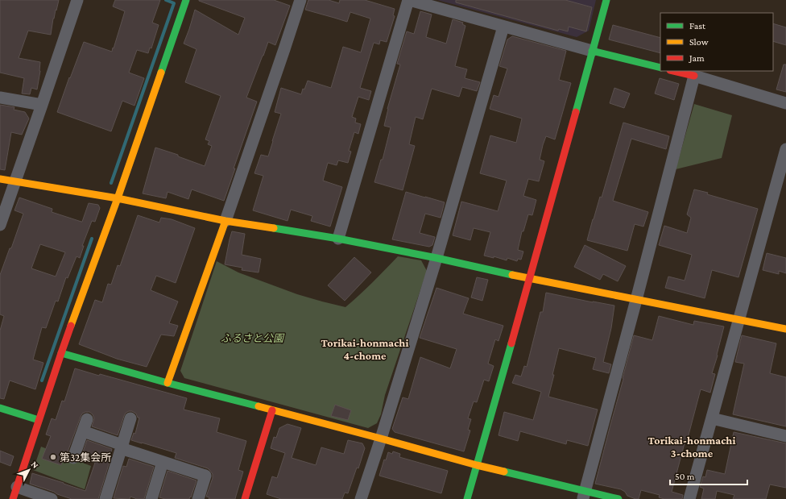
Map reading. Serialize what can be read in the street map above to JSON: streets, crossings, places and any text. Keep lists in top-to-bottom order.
{
  "districts": ["Torikai-honmachi 4-chome", "Torikai-honmachi 3-chome"],
  "parks": ["ふるさと公園"],
  "places": ["第32集会所"],
  "legend": ["Fast", "Slow", "Jam"],
  "scale_bar": "50 m",
  "north": "top right"
}
